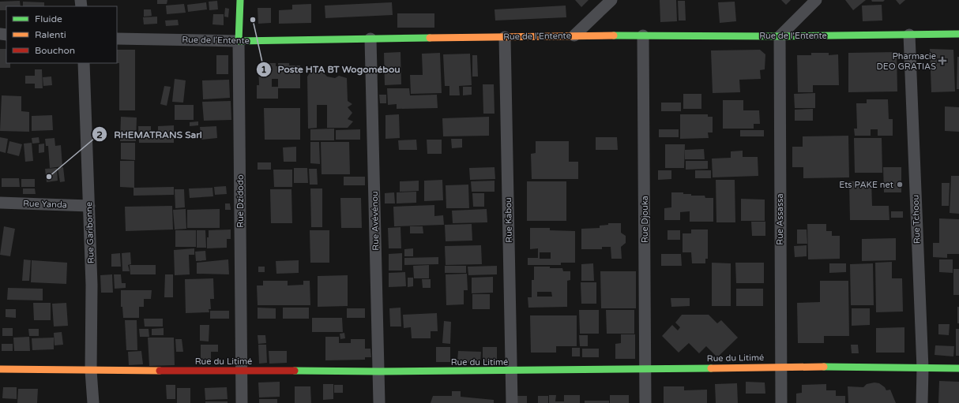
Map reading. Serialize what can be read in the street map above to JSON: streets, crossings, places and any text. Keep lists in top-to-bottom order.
{
  "streets": {
    "street": [
      "Rue de l'Entente",
      "Rue Dzidodo",
      "Rue Yanda",
      "Rue Djouka",
      "Rue Assassa",
      "Rue Tchoou",
      "Rue Kabou",
      "Rue Avévénou",
      "Rue Garibonne",
      "Rue du Litimé"
    ]
  },
  "crossings": [
    ["Rue de l'Entente", "Rue Dzidodo"],
    ["Rue de l'Entente", "Rue Djouka"],
    ["Rue de l'Entente", "Rue Assassa"],
    ["Rue de l'Entente", "Rue Tchoou"],
    ["Rue de l'Entente", "Rue Kabou"],
    ["Rue de l'Entente", "Rue Avévénou"],
    ["Rue Dzidodo", "Rue du Litimé"],
    ["Rue Yanda", "Rue Garibonne"],
    ["Rue Djouka", "Rue du Litimé"],
    ["Rue Assassa", "Rue du Litimé"],
    ["Rue Tchoou", "Rue du Litimé"],
    ["Rue Kabou", "Rue du Litimé"],
    ["Rue Avévénou", "Rue du Litimé"],
    ["Rue Garibonne", "Rue du Litimé"]
  ],
  "places": {
    "other": ["Poste HTA BT Wogomébou", "RHEMATRANS Sarl", "Ets PAKE net"],
    "health": ["Pharmacie DEO GRATIAS"]
  },
  "legend": ["Fluide", "Ralenti", "Bouchon"]
}
